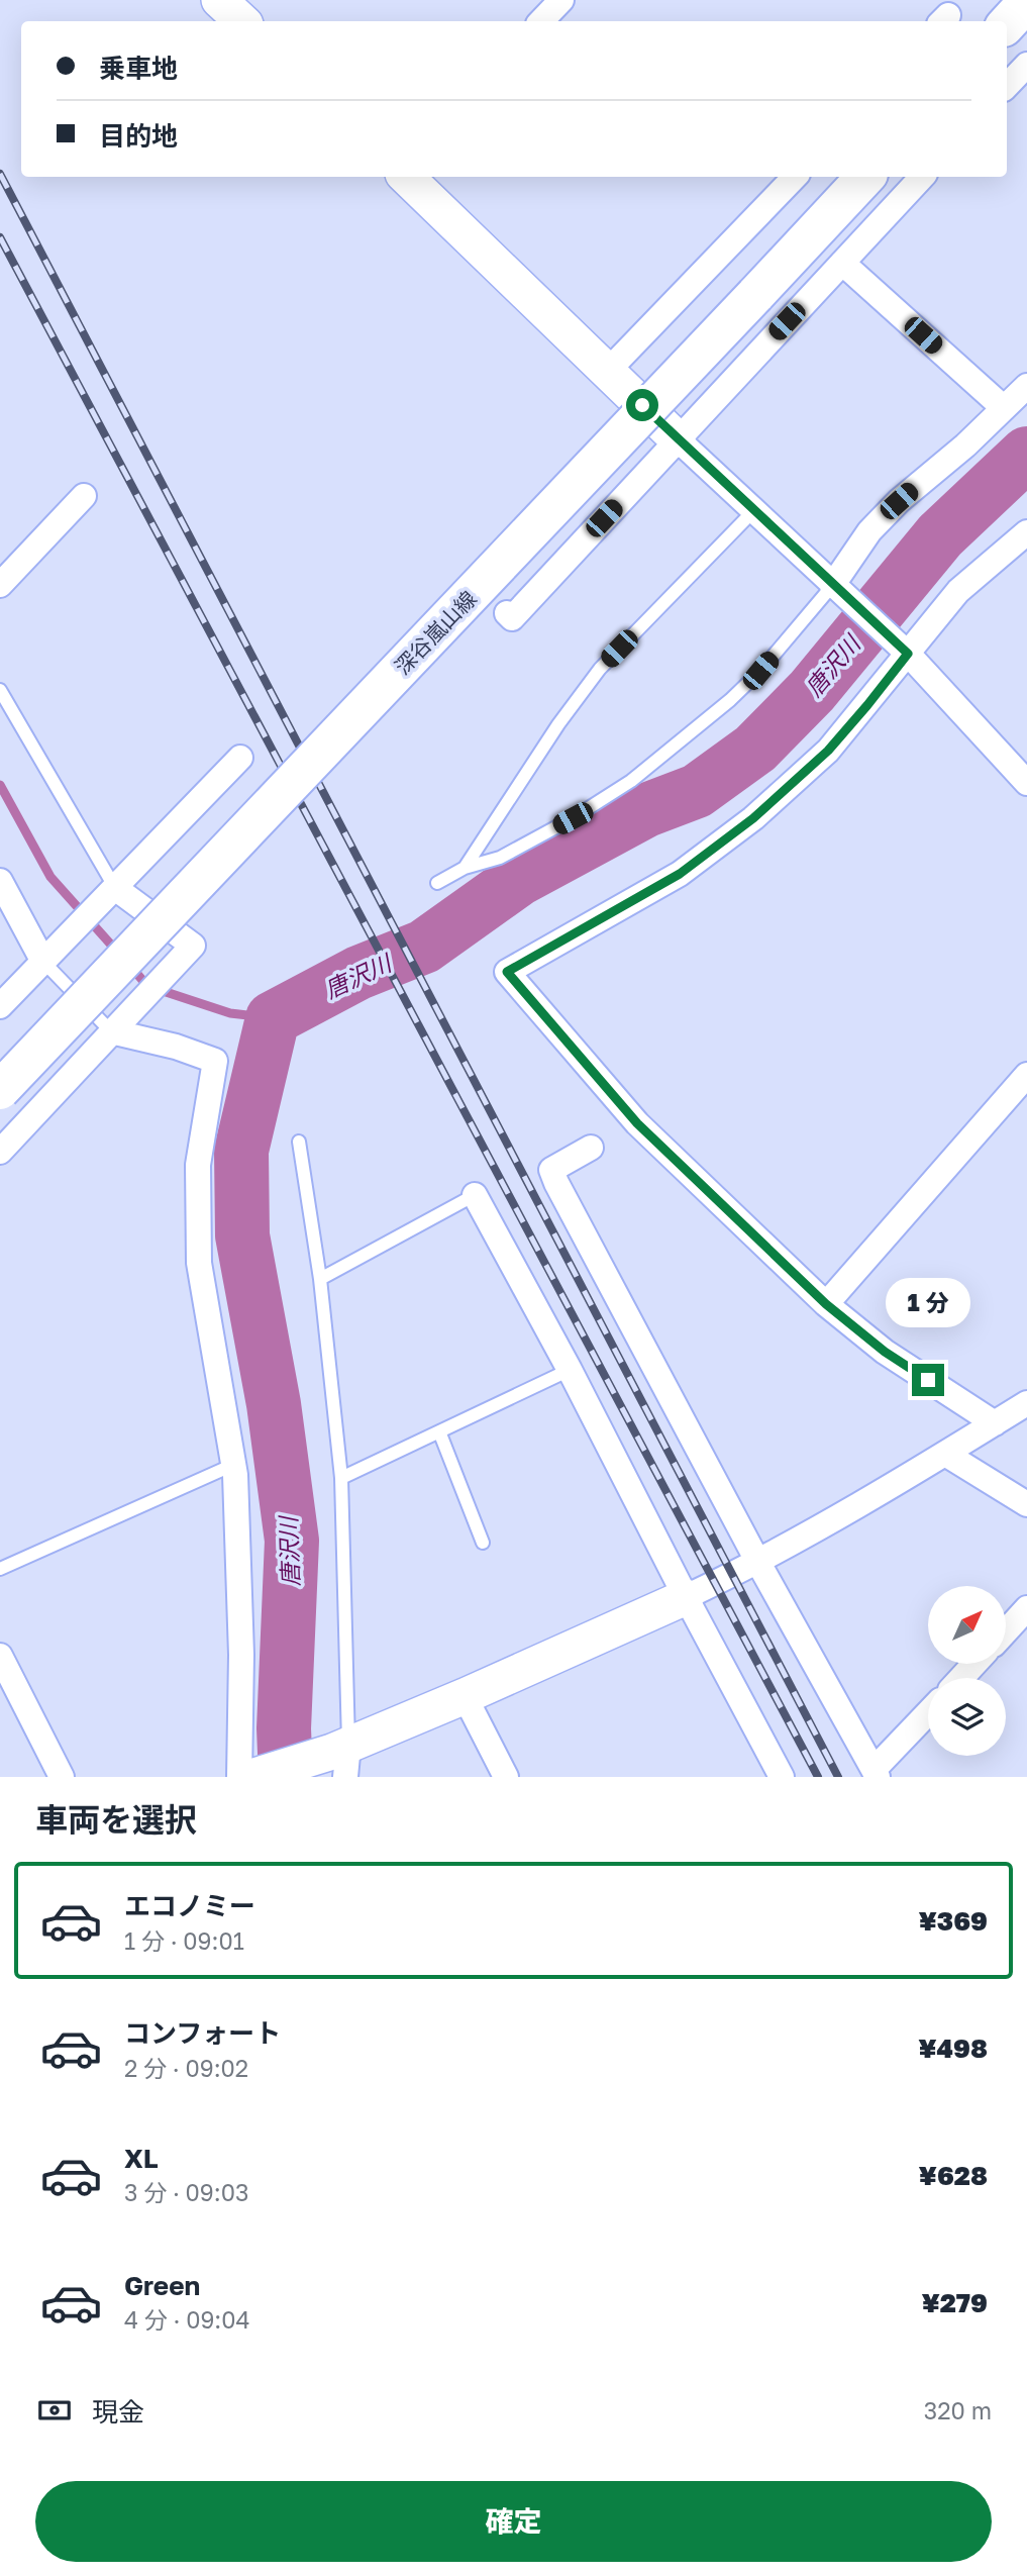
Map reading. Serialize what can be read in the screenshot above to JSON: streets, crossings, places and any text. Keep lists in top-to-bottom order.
{
  "streets": {
    "main road": ["深谷嵐山線"]
  },
  "water": ["唐沢川"],
  "north": "top right",
  "page": {
    "banner": ["乗車地", "目的地"],
    "bubble": "1 分",
    "heading": "車両を選択",
    "list": [
      {
        "name": "エコノミー",
        "note": "1 分 · 09:01",
        "value": "¥369"
      },
      {
        "name": "コンフォート",
        "note": "2 分 · 09:02",
        "value": "¥498"
      },
      {
        "name": "XL",
        "note": "3 分 · 09:03",
        "value": "¥628"
      },
      {
        "name": "Green",
        "note": "4 分 · 09:04",
        "value": "¥279"
      }
    ],
    "pay": ["現金", "320 m"],
    "buttons": "確定"
  }
}
